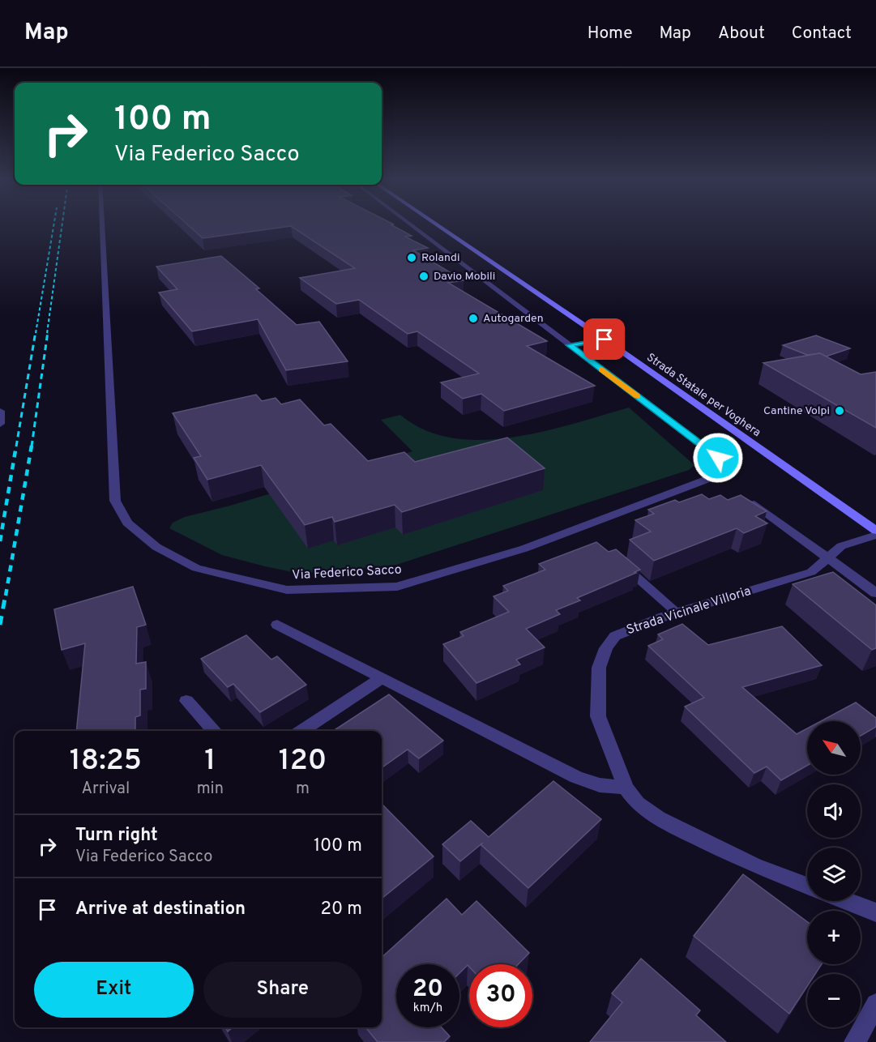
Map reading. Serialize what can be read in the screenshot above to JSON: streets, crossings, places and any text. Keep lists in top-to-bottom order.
{
  "streets": {
    "main road": ["Strada Statale per Voghera"],
    "street": ["Via Federico Sacco", "Strada Vicinale Villoria"]
  },
  "places": [
    "Rolandi",
    "Davio Mobili",
    "Autogarden",
    "Cantine Volpi"
  ],
  "north": "top left",
  "page": {
    "header": "Map",
    "nav": [
      "Home",
      "Map",
      "About",
      "Contact"
    ],
    "turn": ["100 m", "Via Federico Sacco"],
    "map_buttons": ["+", "−"],
    "eta": [
      "18:25",
      "Arrival",
      "1",
      "min",
      "120",
      "m"
    ],
    "list": [
      {
        "name": "Turn right",
        "note": "Via Federico Sacco",
        "value": "100 m"
      },
      {
        "name": "Arrive at destination",
        "value": "20 m"
      }
    ],
    "buttons": ["Exit", "Share"],
    "speed": "20 km/h",
    "limit": "30"
  }
}
